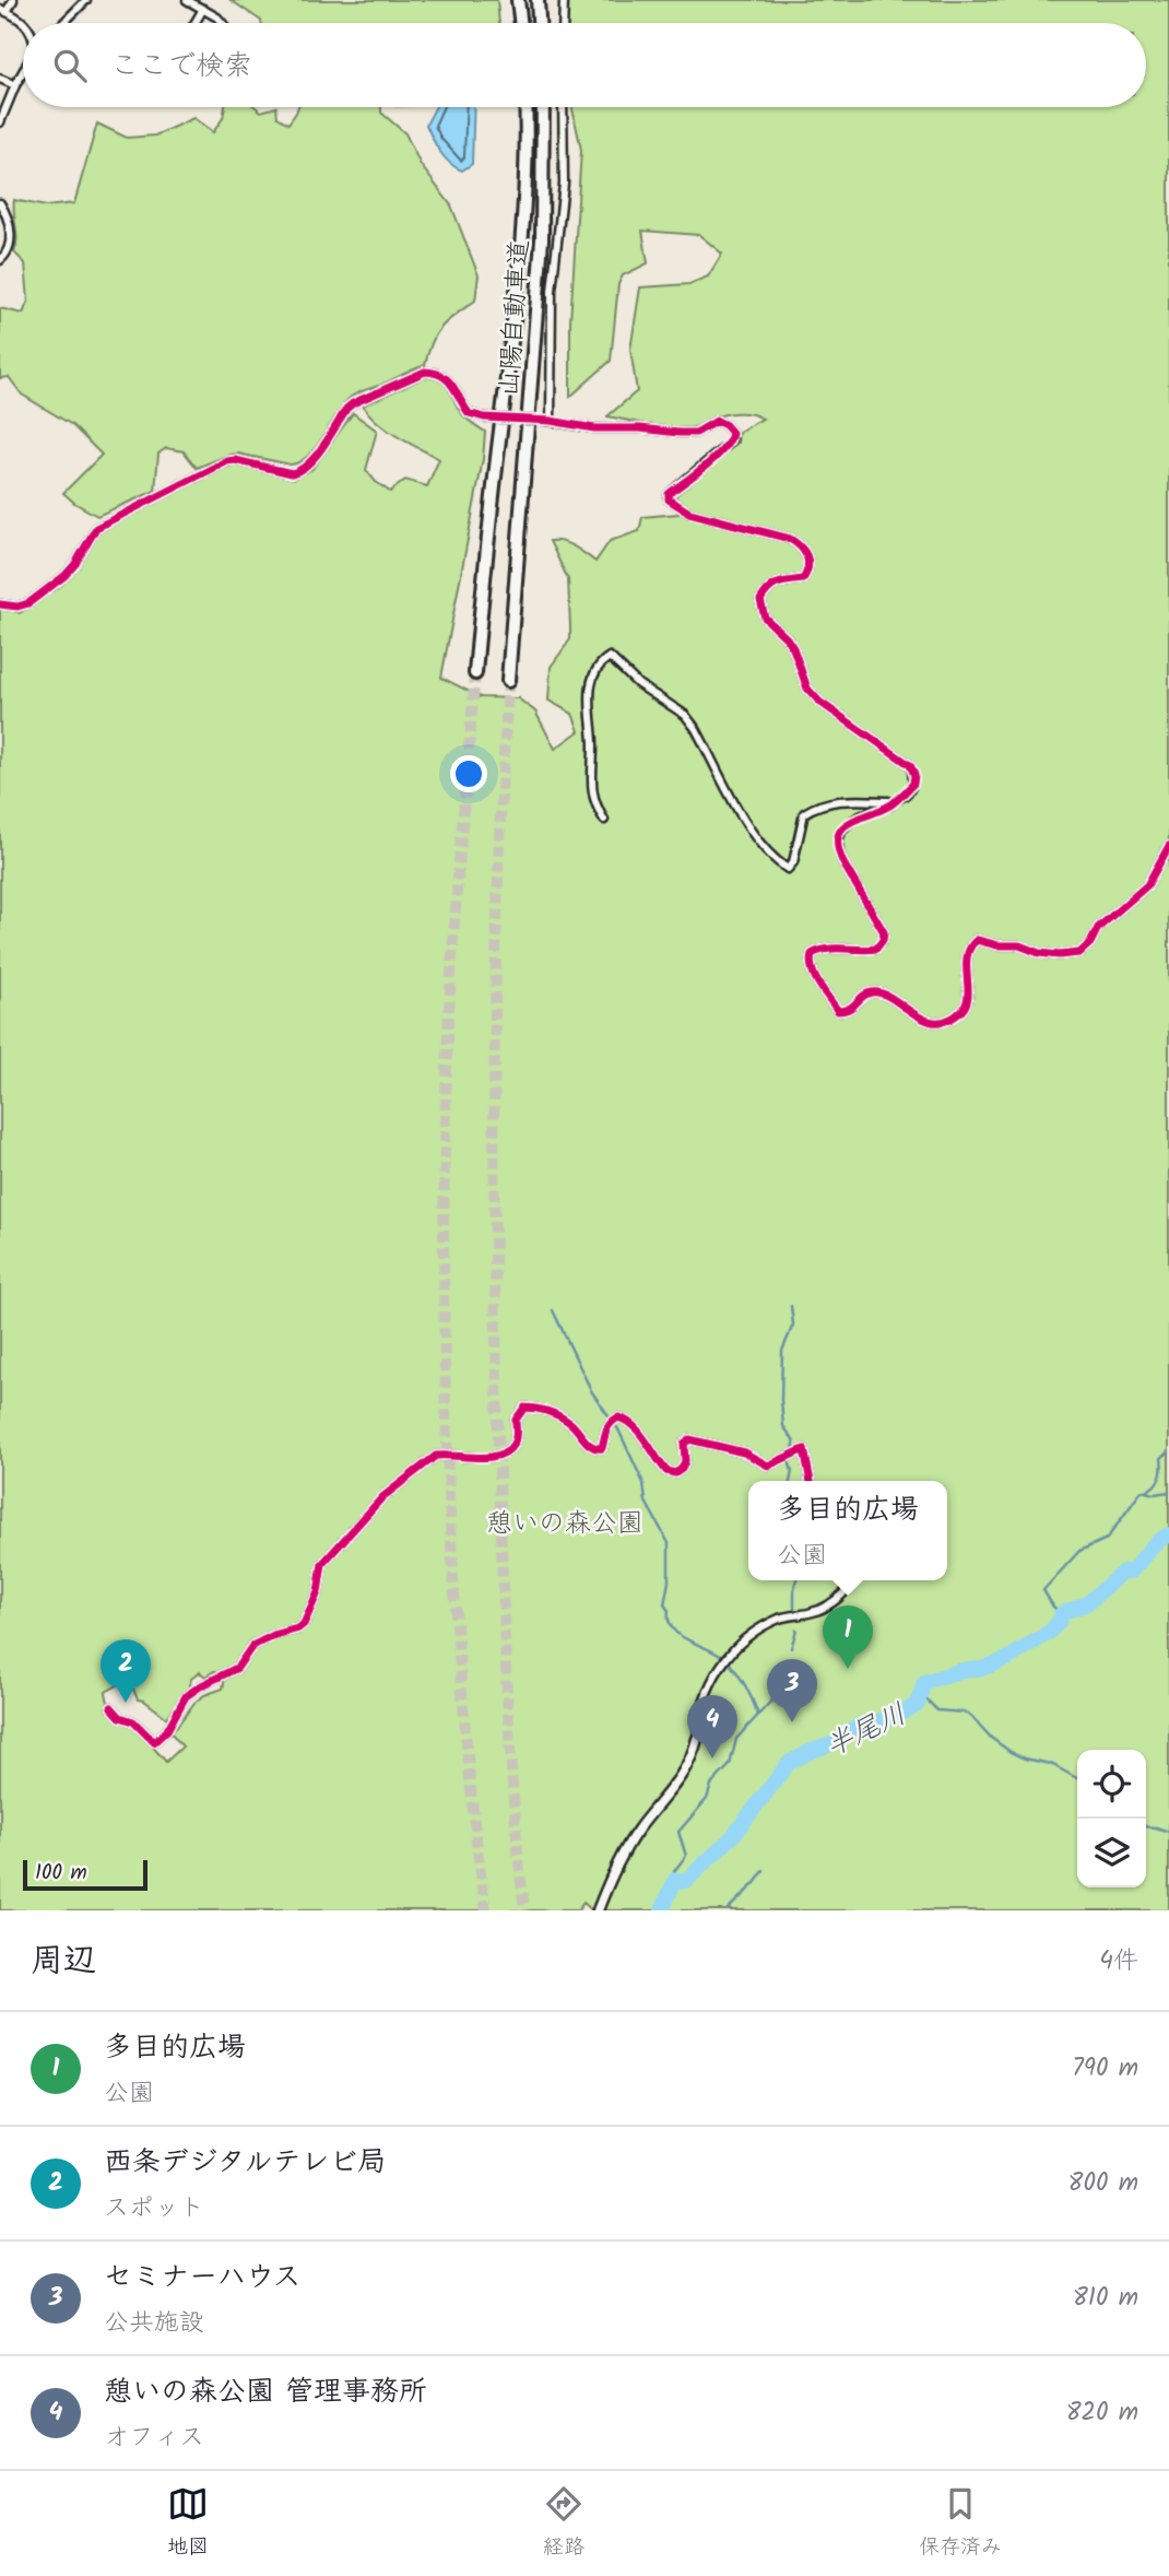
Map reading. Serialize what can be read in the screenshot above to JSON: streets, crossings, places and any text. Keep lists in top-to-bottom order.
{
  "streets": {
    "highway": ["山陽自動車道"]
  },
  "water": ["半尾川"],
  "parks": ["憩いの森公園"],
  "scale_bar": "100 m",
  "page": {
    "search": "ここで検索",
    "popup": ["多目的広場", "公園"],
    "pins": [
      "1",
      "2",
      "3",
      "4"
    ],
    "scale": "100 m",
    "heading": ["周辺", "4件"],
    "list": [
      {
        "mark": "1",
        "name": "多目的広場",
        "note": "公園",
        "value": "790 m"
      },
      {
        "mark": "2",
        "name": "西条デジタルテレビ局",
        "note": "スポット",
        "value": "800 m"
      },
      {
        "mark": "3",
        "name": "セミナーハウス",
        "note": "公共施設",
        "value": "810 m"
      },
      {
        "mark": "4",
        "name": "憩いの森公園 管理事務所",
        "note": "オフィス",
        "value": "820 m"
      }
    ],
    "nav": ["地図", "経路", "保存済み"]
  }
}
